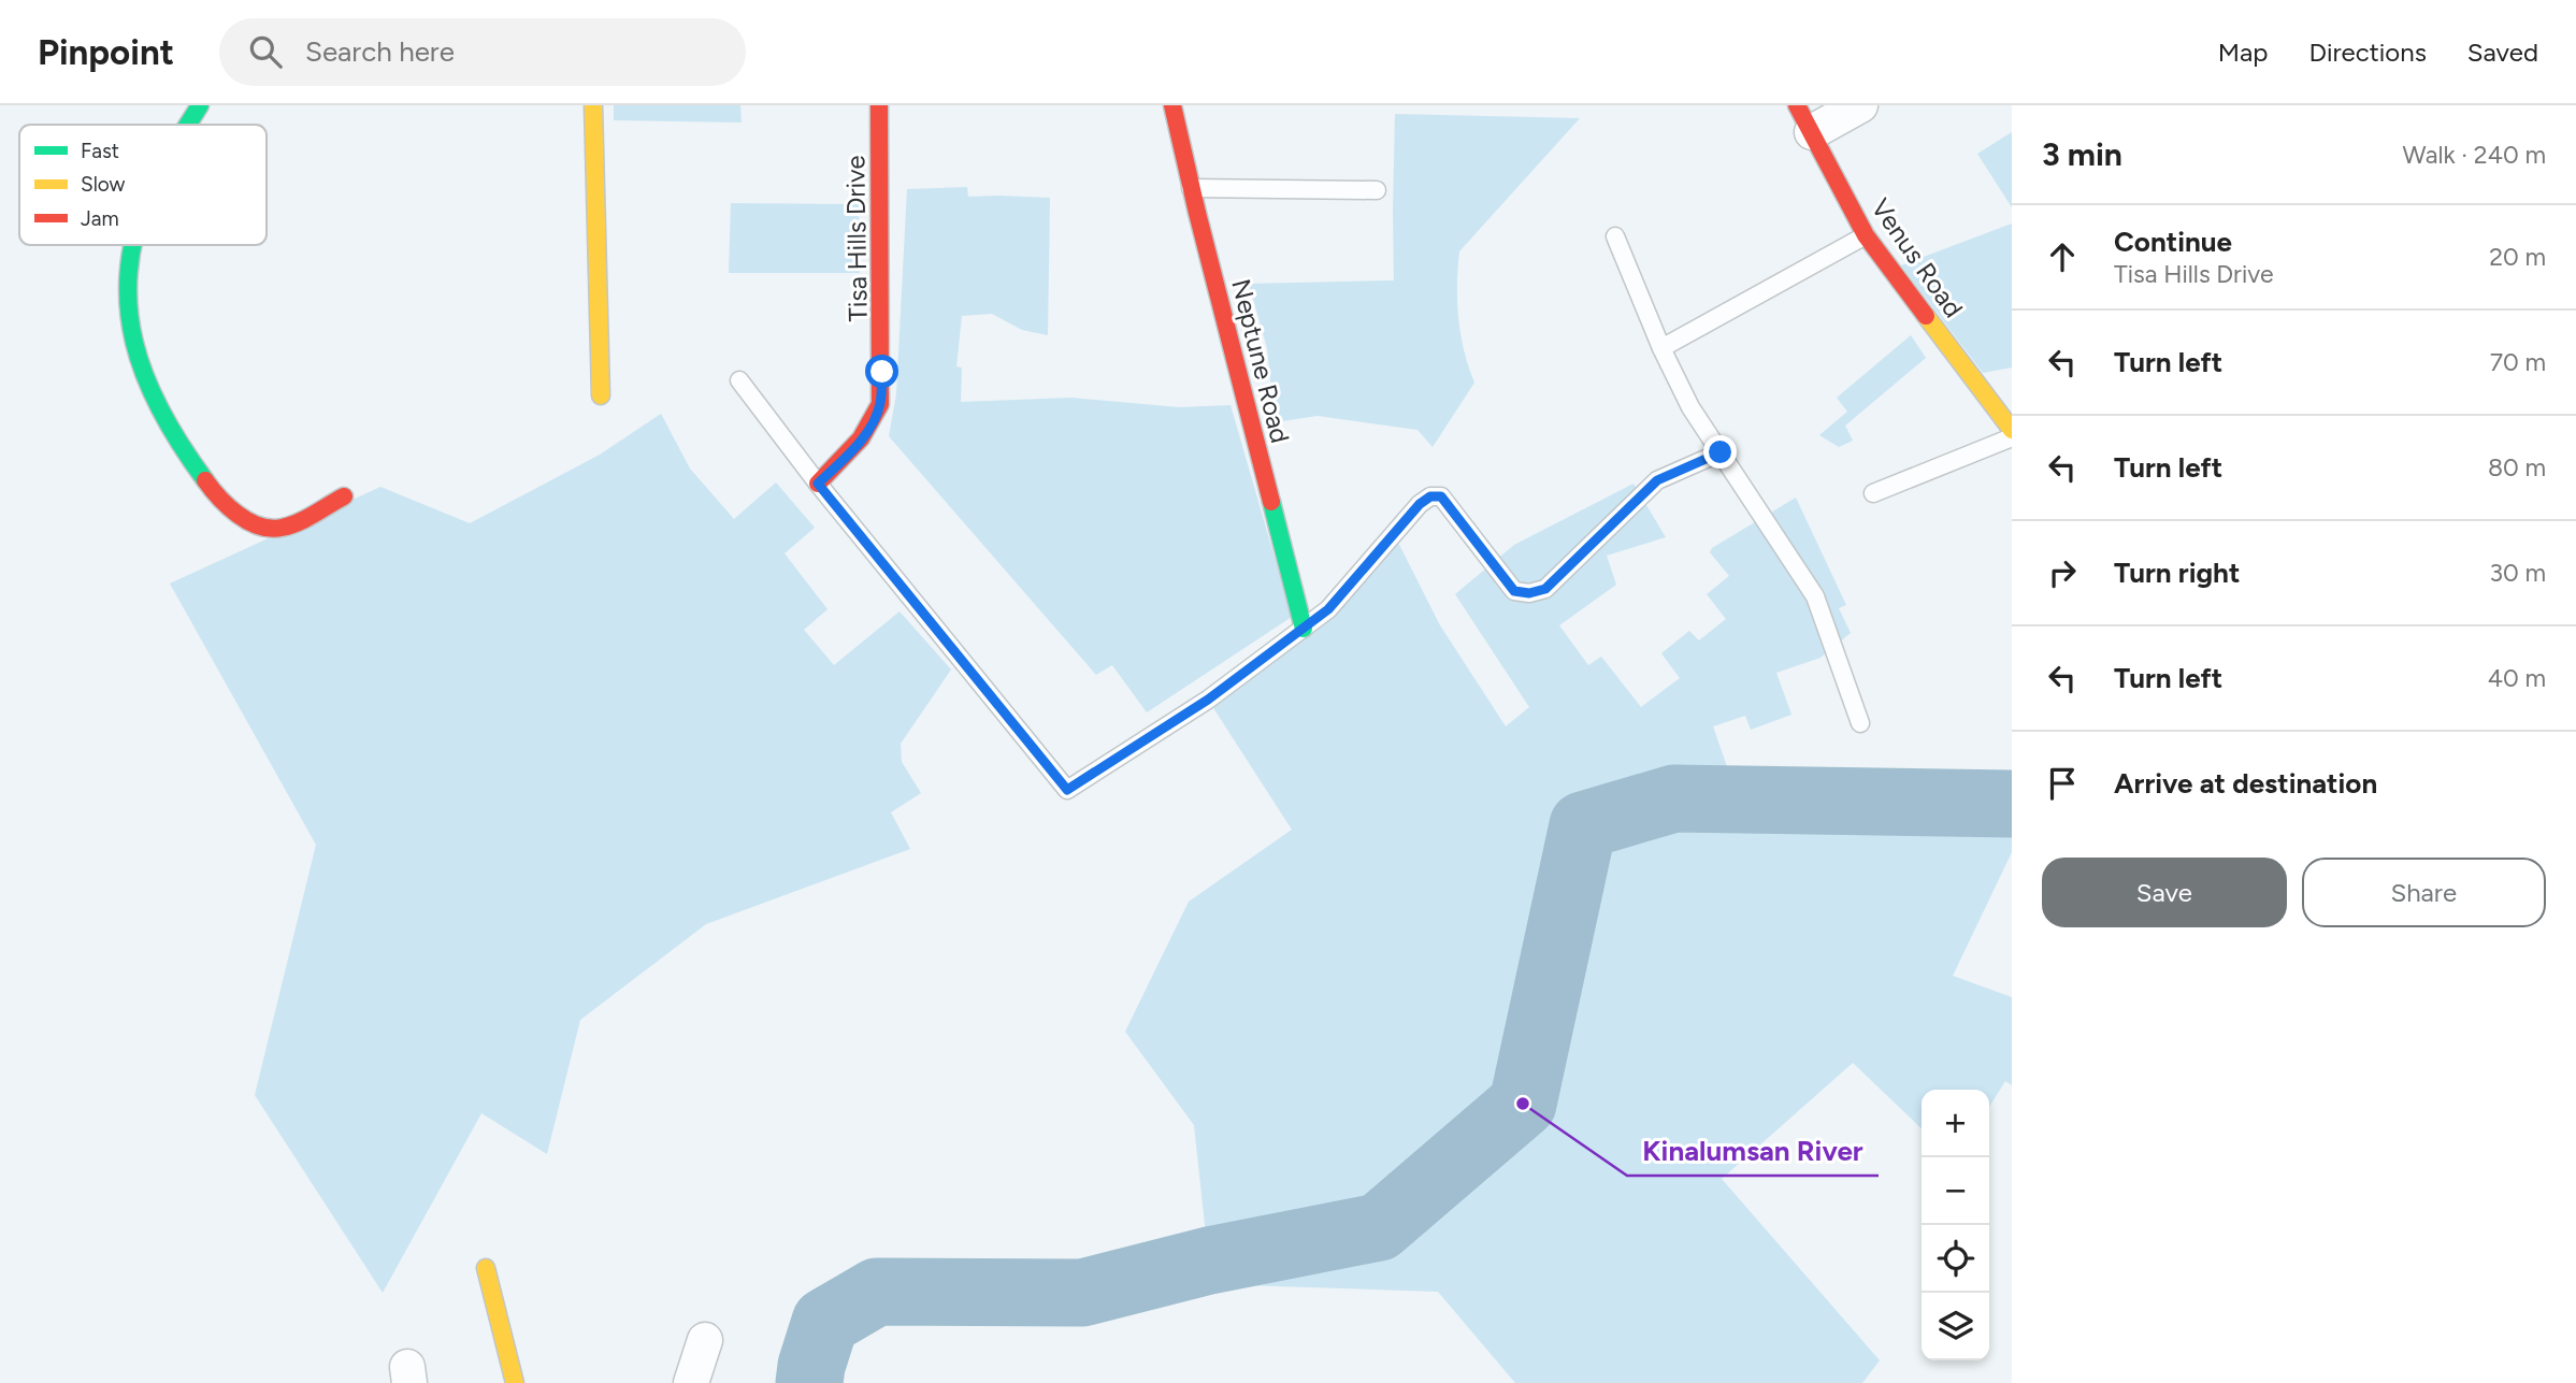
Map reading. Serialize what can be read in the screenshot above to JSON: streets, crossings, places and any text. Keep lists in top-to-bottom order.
{
  "streets": {
    "street": ["Tisa Hills Drive", "Venus Road", "Neptune Road"]
  },
  "places": ["Kinalumsan River"],
  "legend": ["Fast", "Slow", "Jam"],
  "page": {
    "header": "Pinpoint",
    "search": "Search here",
    "nav": ["Map", "Directions", "Saved"],
    "heading": ["3 min", "Walk · 240 m"],
    "list": [
      ["Continue", "Tisa Hills Drive", "20 m"],
      ["Turn left", "70 m"],
      ["Turn left", "80 m"],
      ["Turn right", "30 m"],
      ["Turn left", "40 m"],
      "Arrive at destination"
    ],
    "buttons": ["Save", "Share"],
    "map_buttons": ["+", "−"]
  }
}
